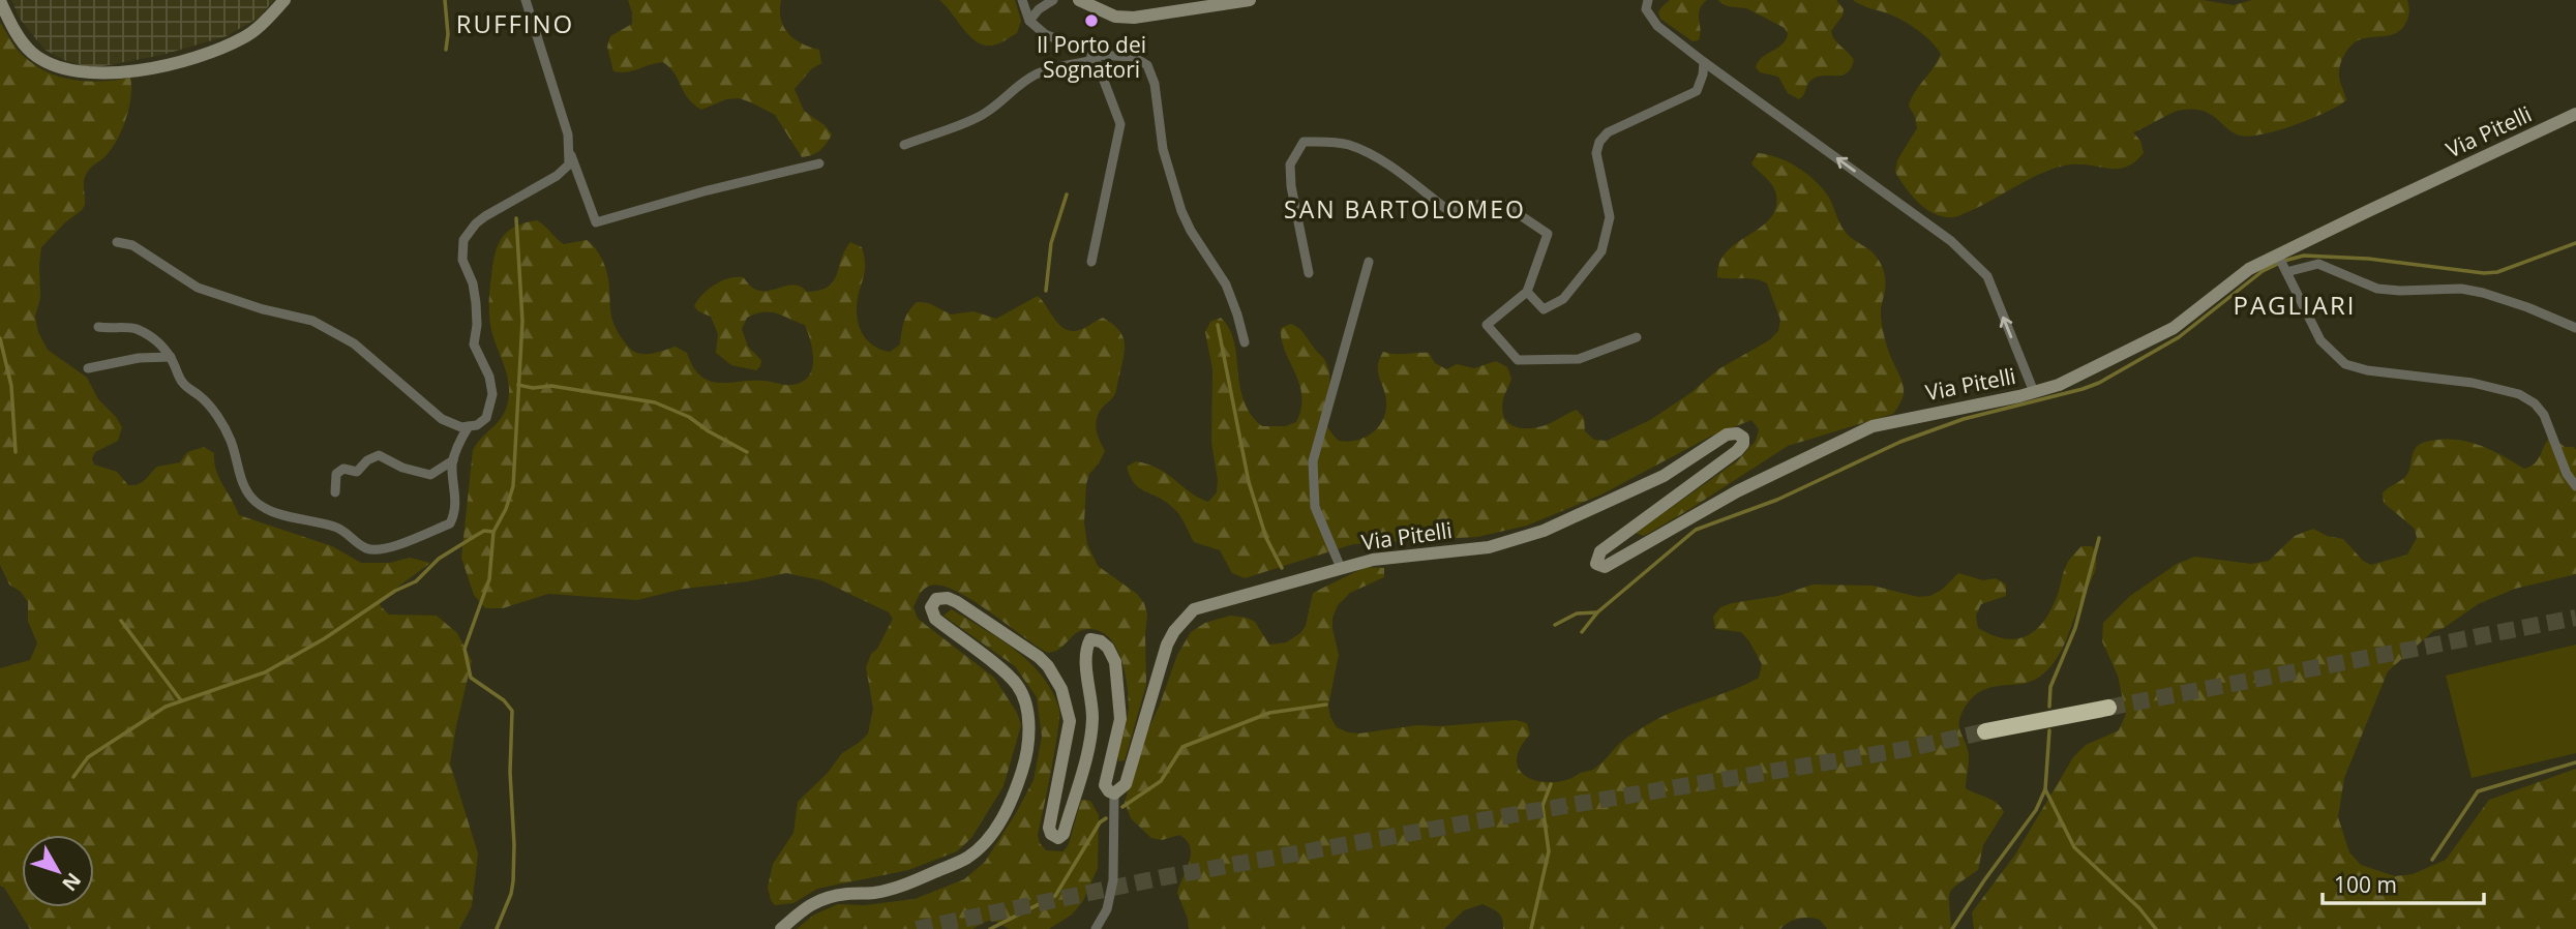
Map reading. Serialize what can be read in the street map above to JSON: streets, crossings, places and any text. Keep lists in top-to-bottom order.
{
  "streets": {
    "street": ["Via Pitelli"]
  },
  "districts": ["RUFFINO", "SAN BARTOLOMEO", "PAGLIARI"],
  "places": ["Il Porto dei Sognatori"],
  "scale_bar": "100 m",
  "north": "bottom right"
}
